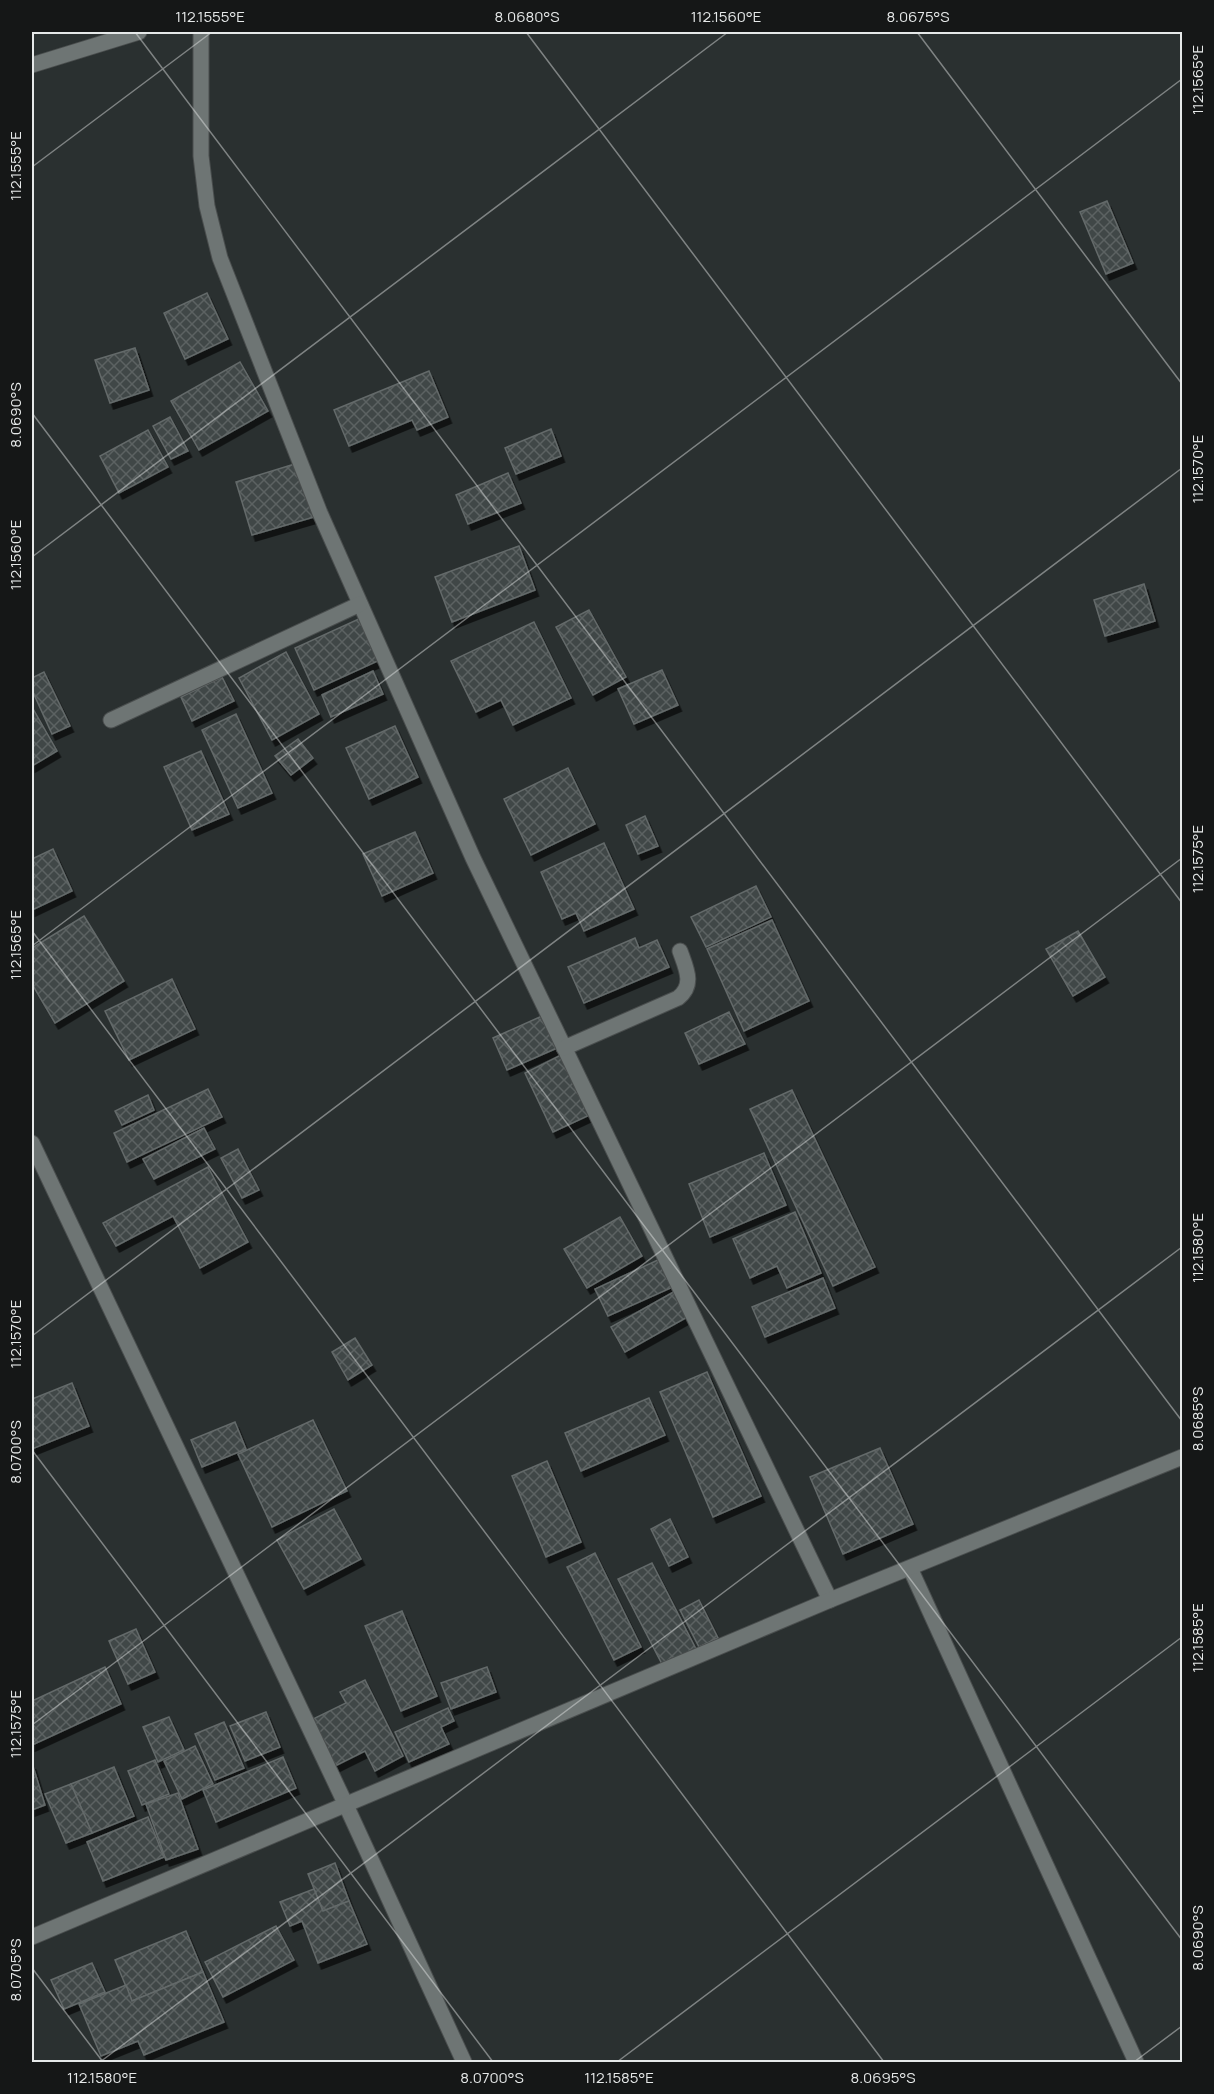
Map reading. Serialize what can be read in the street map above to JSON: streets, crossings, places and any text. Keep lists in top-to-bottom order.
{
  "coordinates": [
    "112.1555°E",
    "8.0680°S",
    "112.1560°E",
    "8.0675°S",
    "112.1565°E",
    "8.0690°S",
    "112.1570°E",
    "112.1575°E",
    "112.1580°E",
    "8.0685°S",
    "8.0700°S",
    "112.1585°E",
    "8.0705°S",
    "8.0695°S"
  ]
}
